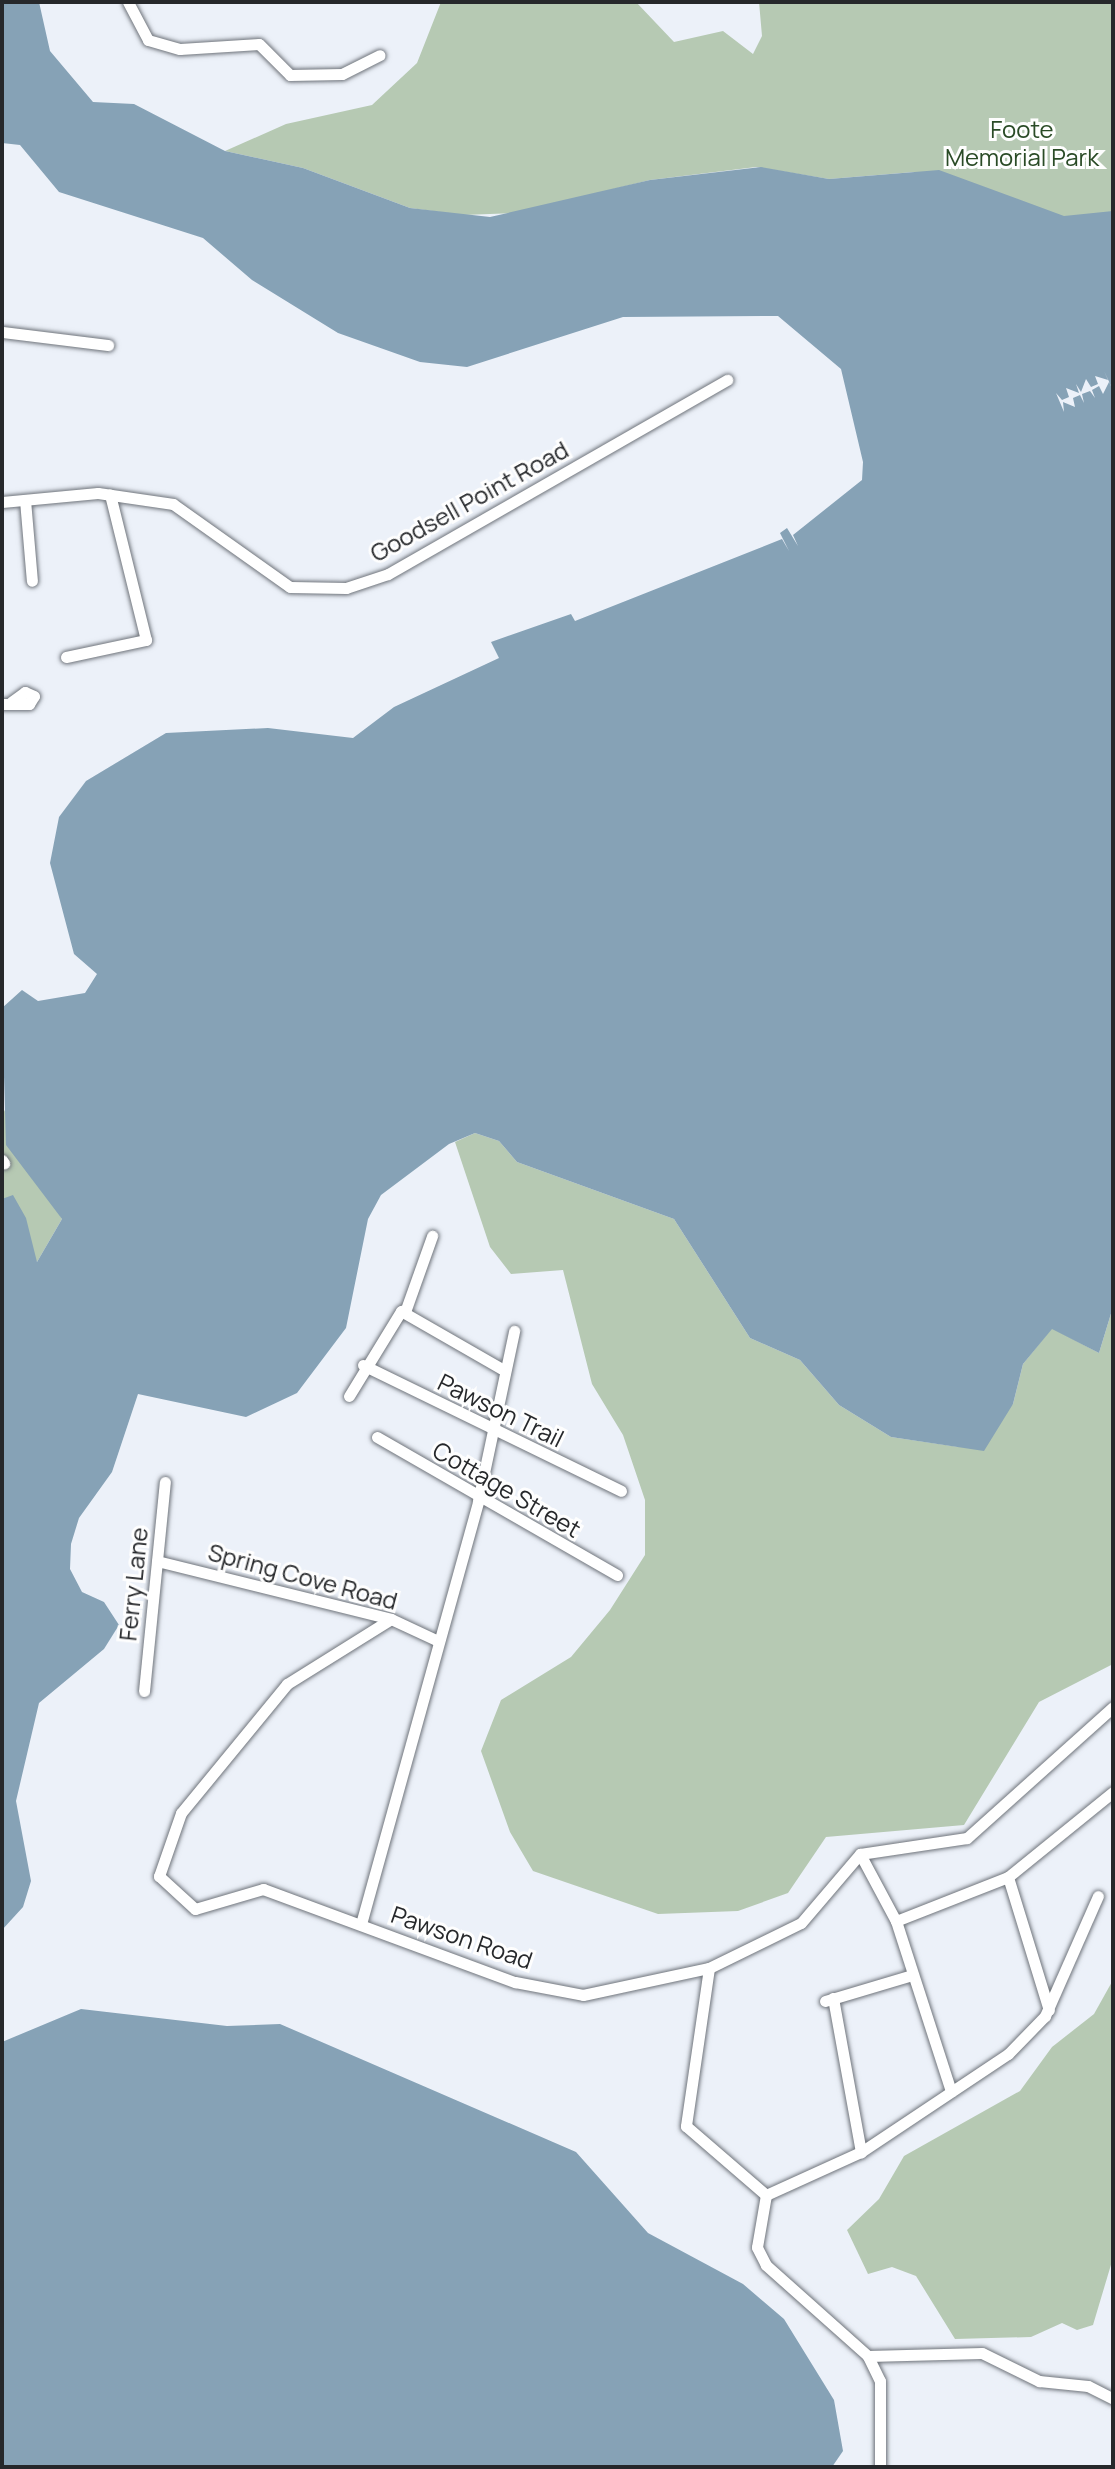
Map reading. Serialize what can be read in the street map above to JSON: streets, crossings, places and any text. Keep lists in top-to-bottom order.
{
  "streets": {
    "street": [
      "Goodsell Point Road",
      "Pawson Trail",
      "Cottage Street",
      "Spring Cove Road",
      "Ferry Lane",
      "Pawson Road"
    ]
  },
  "crossings": [
    ["Pawson Trail", "Pawson Road"],
    ["Cottage Street", "Pawson Road"],
    ["Spring Cove Road", "Ferry Lane"],
    ["Spring Cove Road", "Pawson Road"]
  ],
  "parks": ["Foote Memorial Park"]
}
